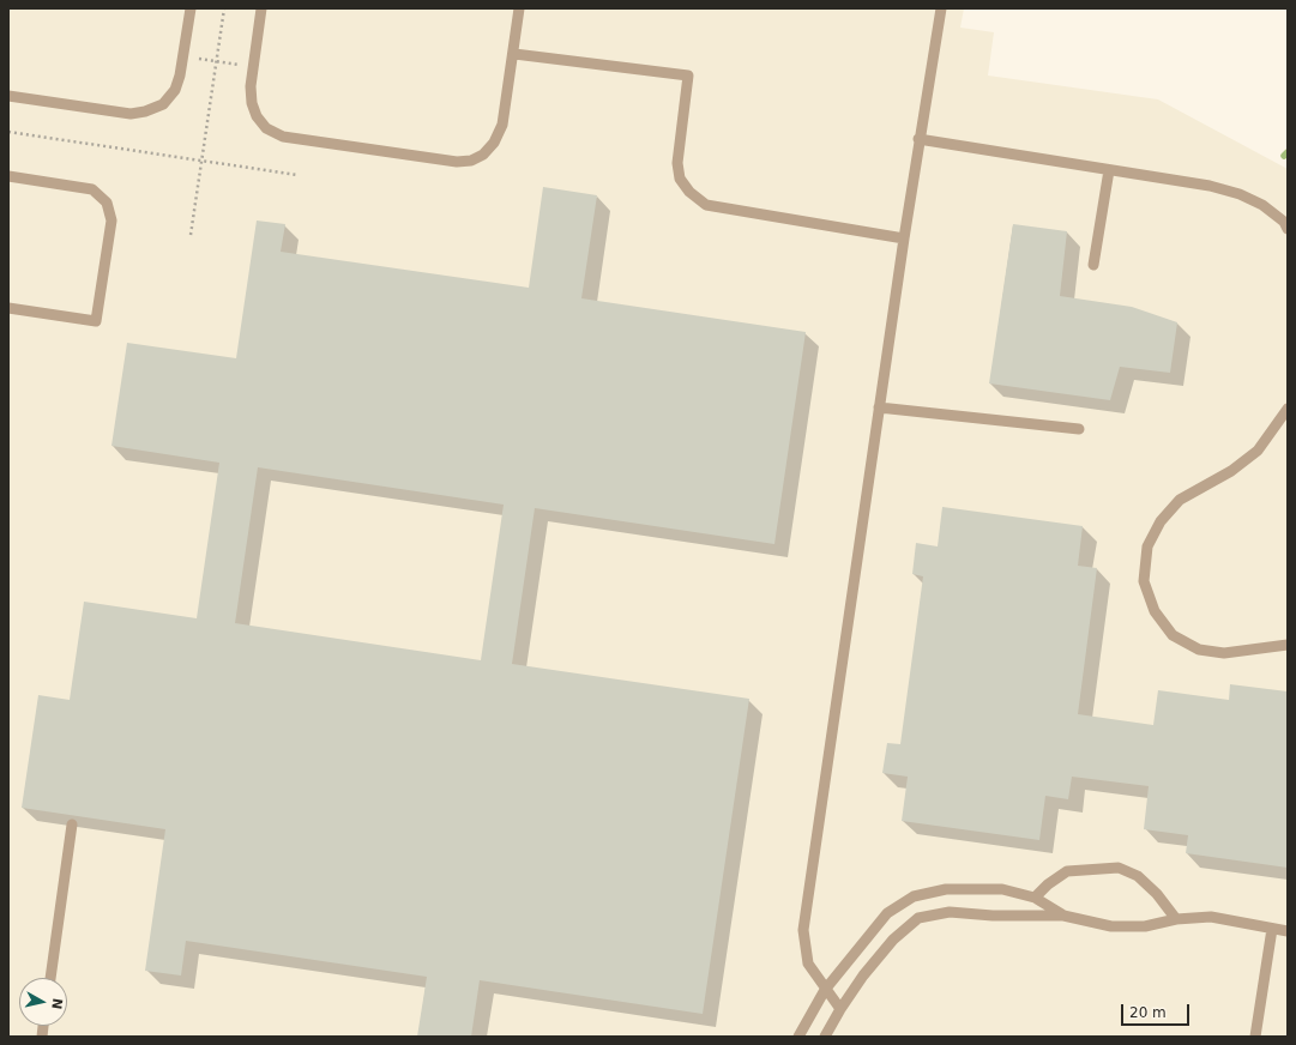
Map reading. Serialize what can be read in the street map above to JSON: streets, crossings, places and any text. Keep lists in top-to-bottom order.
{
  "scale_bar": "20 m",
  "north": "right"
}
